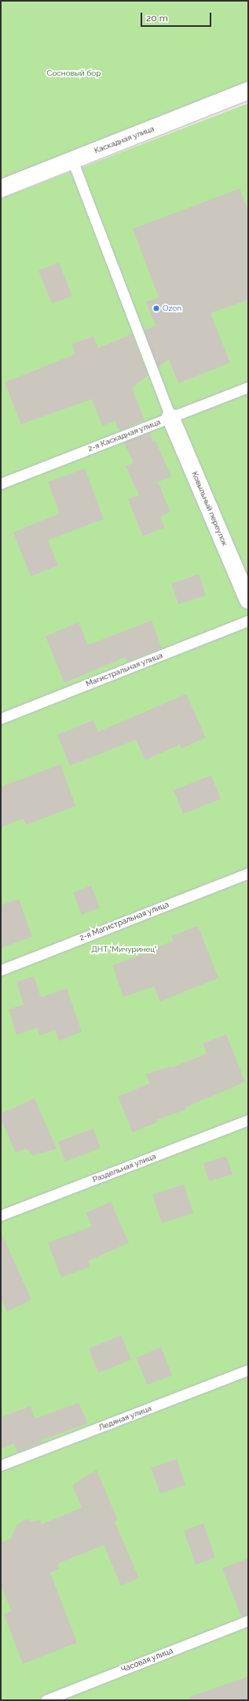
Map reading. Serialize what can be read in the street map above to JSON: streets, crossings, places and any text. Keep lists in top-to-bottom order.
{
  "streets": {
    "street": ["Каскадная улица", "Ковыльный переулок"],
    "lane": [
      "2-я Каскадная улица",
      "Магистральная улица",
      "2-я Магистральная улица",
      "Раздельная улица",
      "Ледяная улица",
      "Часовая улица"
    ]
  },
  "crossings": [
    ["2-я Каскадная улица", "Ковыльный переулок"]
  ],
  "parks": ["Сосновый бор", "ДНТ \"Мичуринец\""],
  "places": ["Ozon"],
  "scale_bar": "20 m"
}
